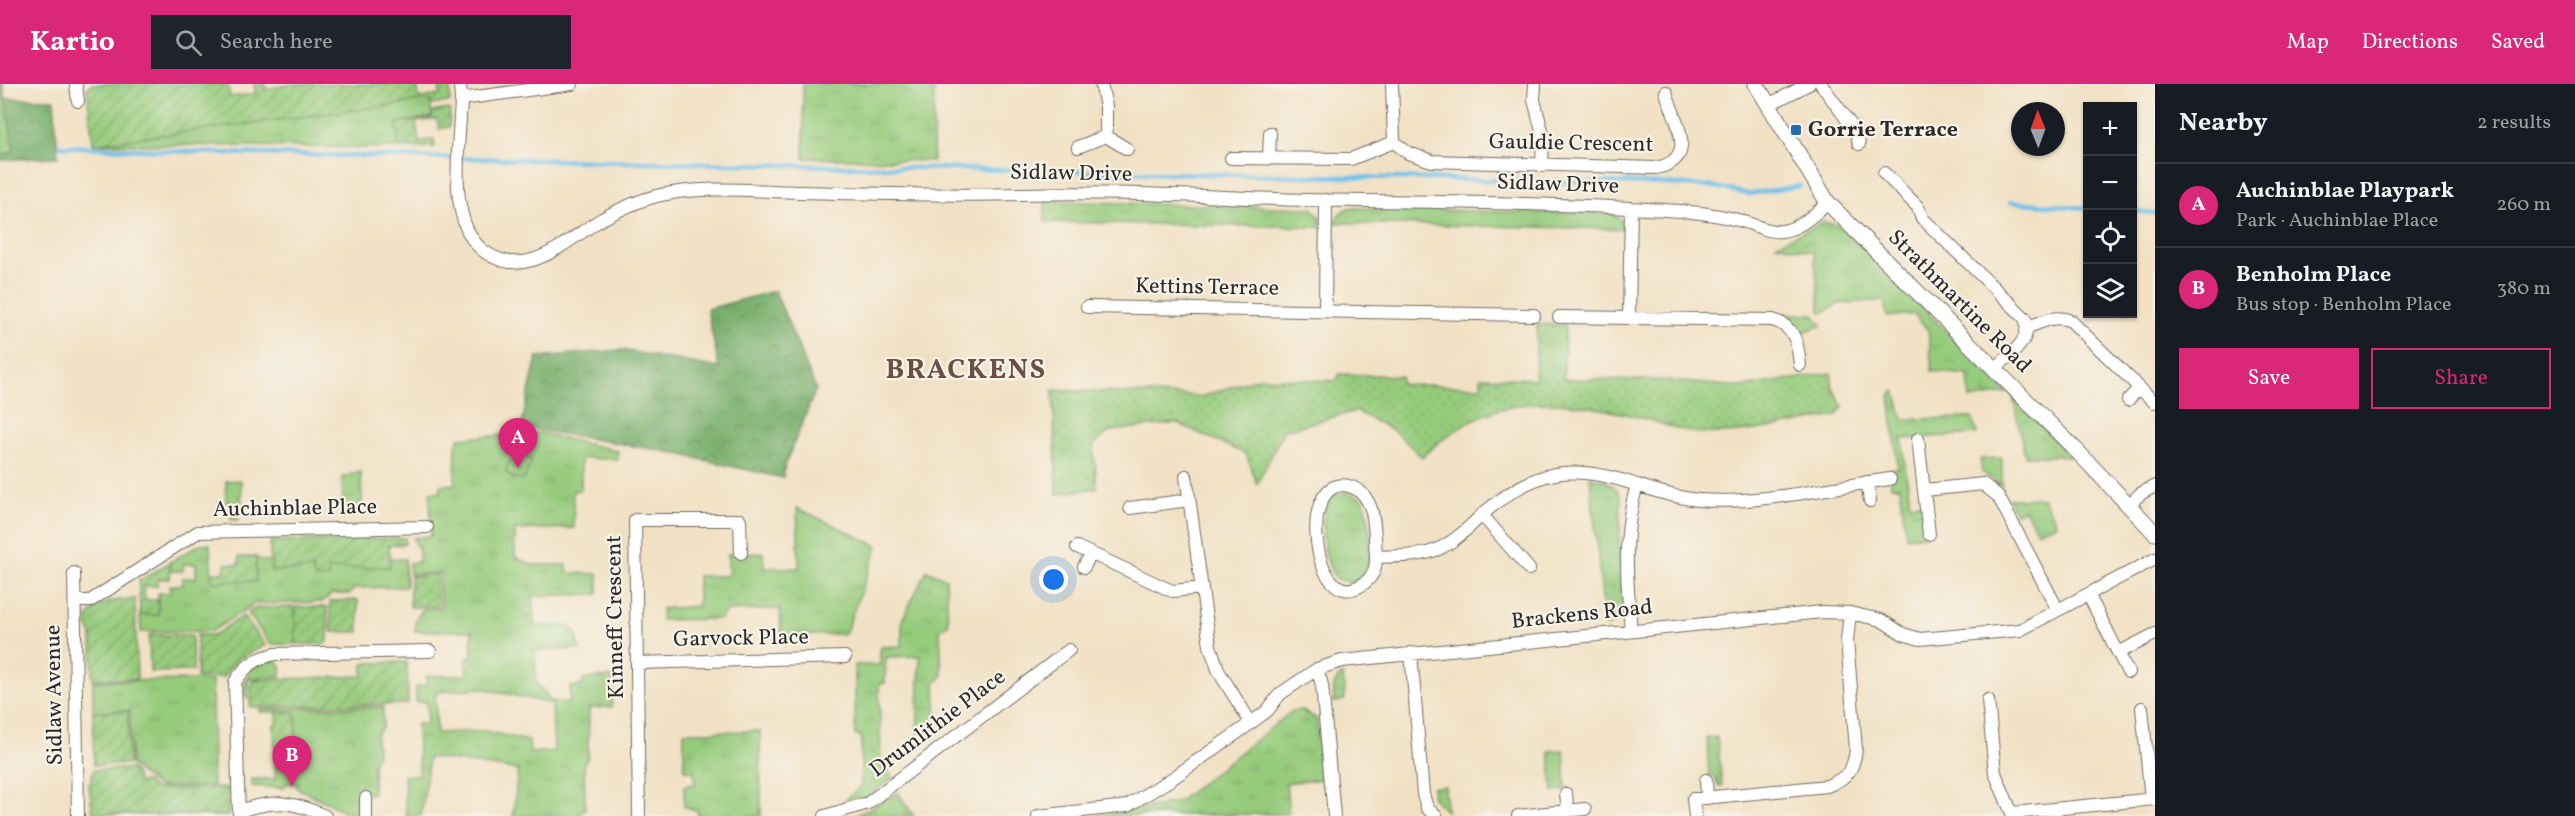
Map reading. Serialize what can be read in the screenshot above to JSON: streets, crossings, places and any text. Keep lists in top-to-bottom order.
{
  "streets": {
    "street": [
      "Gauldie Crescent",
      "Sidlaw Drive",
      "Kettins Terrace",
      "Strathmartine Road",
      "Auchinblae Place",
      "Brackens Road",
      "Kinneff Crescent",
      "Garvock Place",
      "Sidlaw Avenue",
      "Drumlithie Place"
    ]
  },
  "crossings": [
    ["Sidlaw Drive", "Strathmartine Road"],
    ["Auchinblae Place", "Sidlaw Avenue"],
    ["Kinneff Crescent", "Garvock Place"]
  ],
  "districts": ["BRACKENS"],
  "places": {
    "transit": ["Gorrie Terrace"]
  },
  "north": "top",
  "page": {
    "header": "Kartio",
    "search": "Search here",
    "nav": ["Map", "Directions", "Saved"],
    "heading": ["Nearby", "2 results"],
    "map_buttons": ["+", "−"],
    "list": [
      {
        "mark": "A",
        "name": "Auchinblae Playpark",
        "note": "Park · Auchinblae Place",
        "value": "260 m"
      },
      {
        "mark": "B",
        "name": "Benholm Place",
        "note": "Bus stop · Benholm Place",
        "value": "380 m"
      }
    ],
    "buttons": ["Save", "Share"],
    "pins": ["A", "B"]
  }
}
